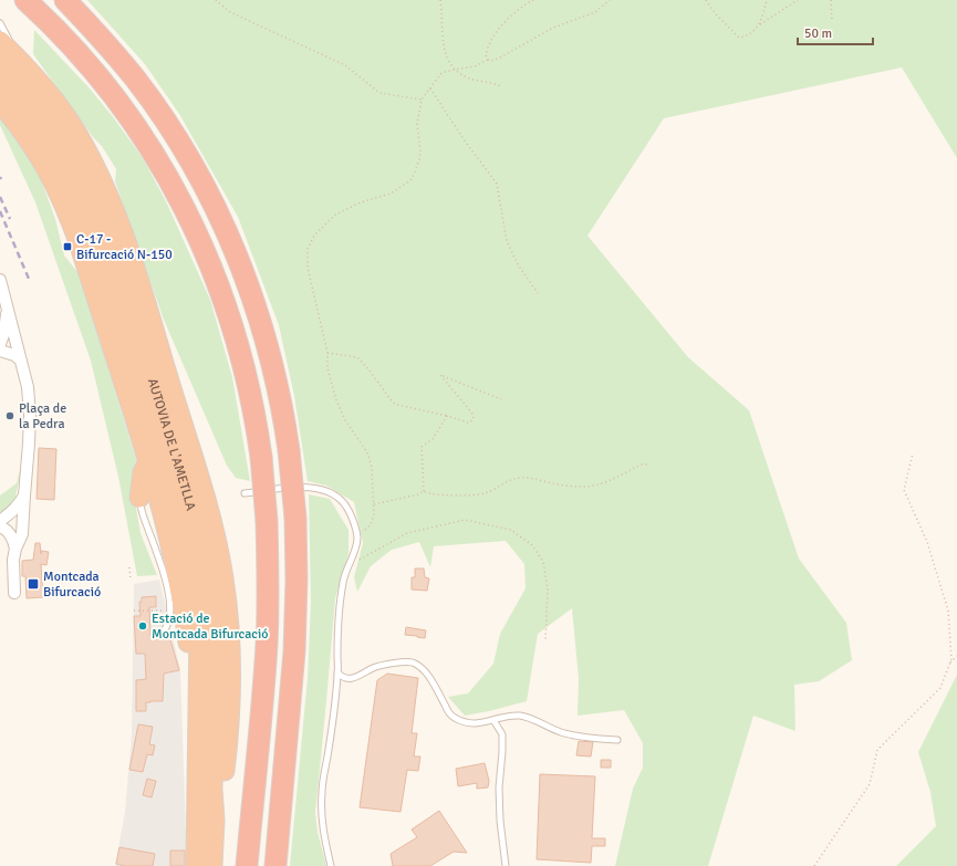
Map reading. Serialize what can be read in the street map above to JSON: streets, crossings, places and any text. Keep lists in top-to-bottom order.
{
  "streets": {
    "highway": ["AUTOVIA DE L'AMETLLA"]
  },
  "places": {
    "transit": ["C-17 - Bifurcació N-150", "Montcada Bifurcació"],
    "other": ["Plaça de la Pedra", "Estació de Montcada Bifurcació"]
  },
  "scale_bar": "50 m"
}
